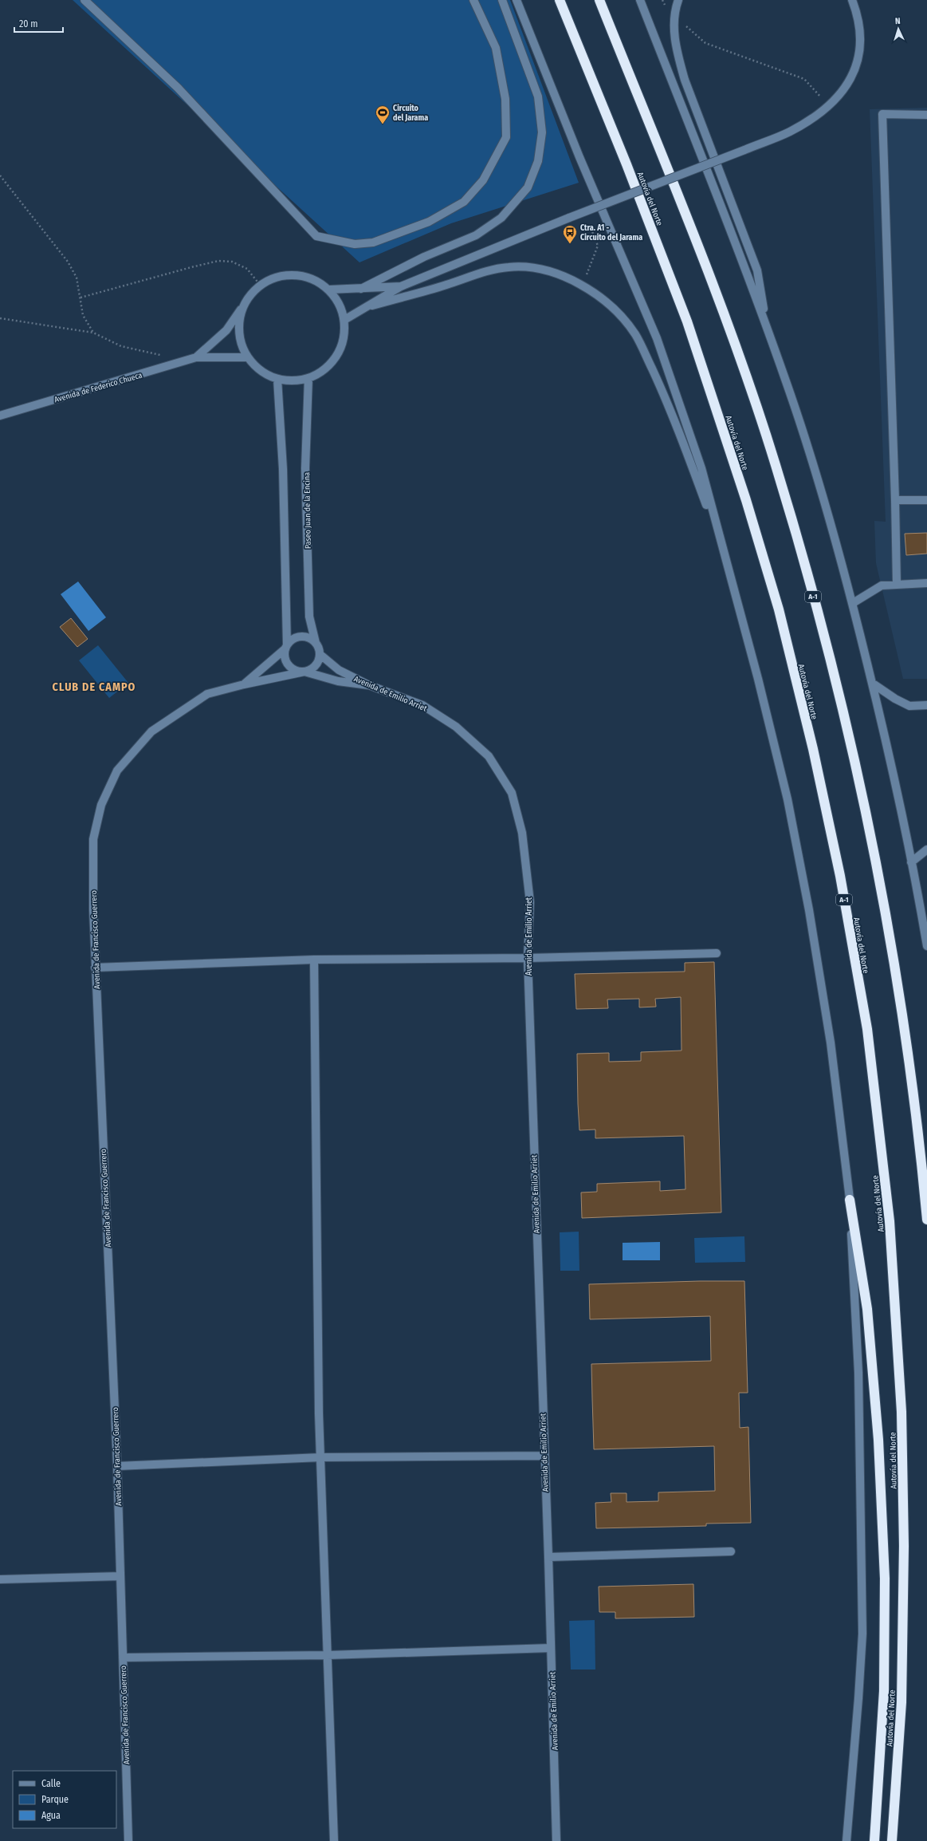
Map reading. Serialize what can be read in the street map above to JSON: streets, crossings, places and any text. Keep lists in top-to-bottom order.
{
  "streets": {
    "highway": ["Autovía del Norte", "A-1"],
    "street": [
      "Avenida de Federico Chueca",
      "Paseo Juan de la Encina",
      "Avenida de Emilio Arriet",
      "Avenida de Francisco Guerrero"
    ]
  },
  "crossings": [
    ["Avenida de Federico Chueca", "Paseo Juan de la Encina"],
    ["Paseo Juan de la Encina", "Avenida de Emilio Arriet"],
    ["Paseo Juan de la Encina", "Avenida de Francisco Guerrero"],
    ["Avenida de Emilio Arriet", "Avenida de Francisco Guerrero"]
  ],
  "districts": ["CLUB DE CAMPO"],
  "places": {
    "sports": ["Circuito del Jarama"],
    "bus stop": ["Ctra. A1 - Circuito del Jarama"]
  },
  "legend": ["Calle", "Parque", "Agua"],
  "scale_bar": "20 m",
  "north": "top"
}
